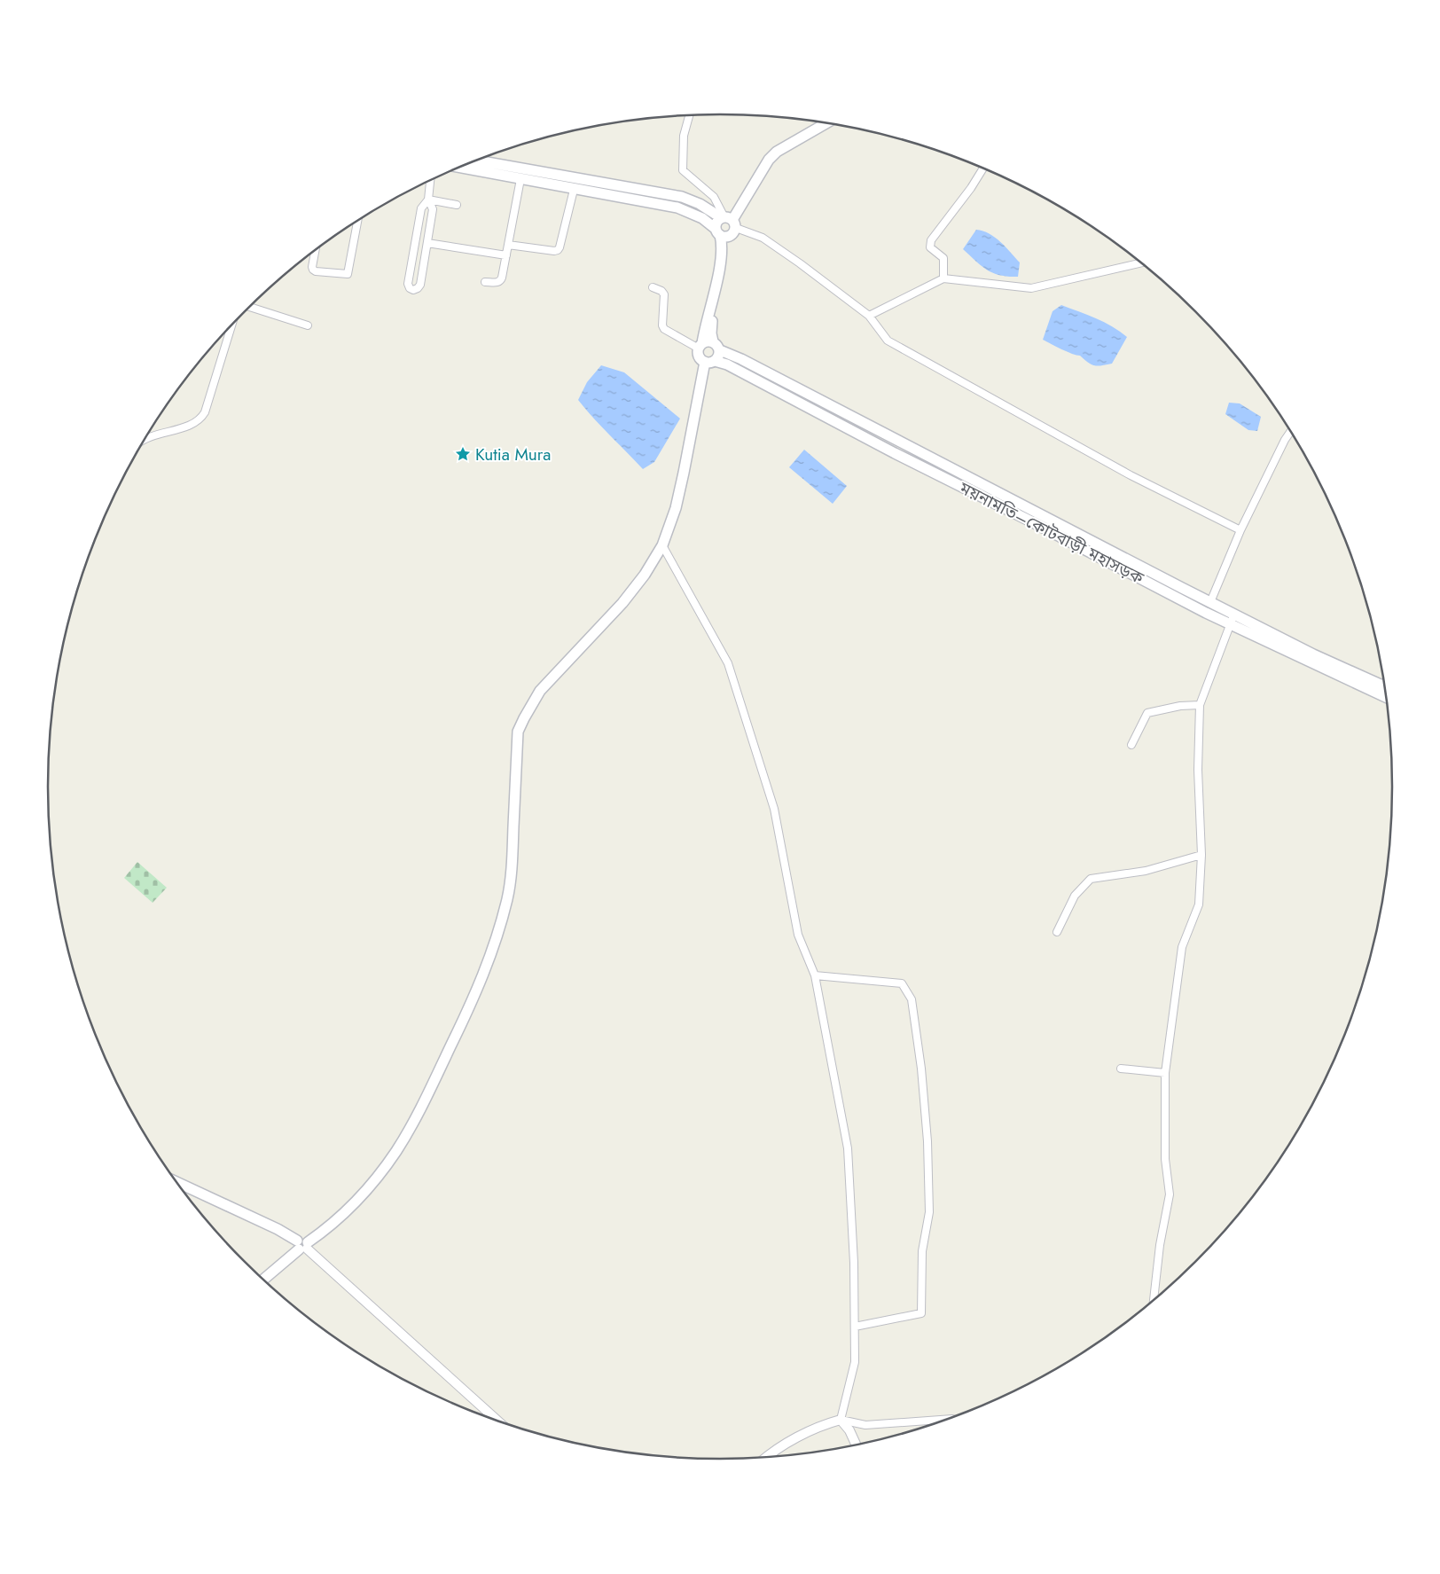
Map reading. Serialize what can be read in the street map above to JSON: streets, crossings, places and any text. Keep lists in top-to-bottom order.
{
  "streets": {
    "main road": ["ময়নামতি–কোটবাড়ী মহাসড়ক"]
  },
  "places": {
    "place": ["Kutia Mura"]
  }
}
